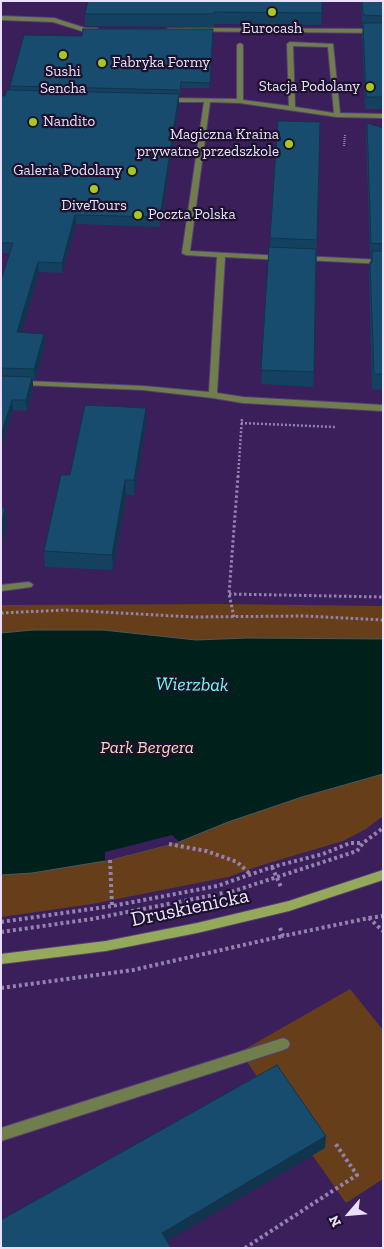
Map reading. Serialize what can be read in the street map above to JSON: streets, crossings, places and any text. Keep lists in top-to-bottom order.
{
  "streets": {
    "street": ["Druskienicka"]
  },
  "water": ["Wierzbak"],
  "parks": ["Park Bergera"],
  "places": [
    "Eurocash",
    "Sushi Sencha",
    "Fabryka Formy",
    "Stacja Podolany",
    "Nandito",
    "Magiczna Kraina prywatne przedszkole",
    "Galeria Podolany",
    "DiveTours",
    "Poczta Polska"
  ],
  "north": "bottom left"
}
